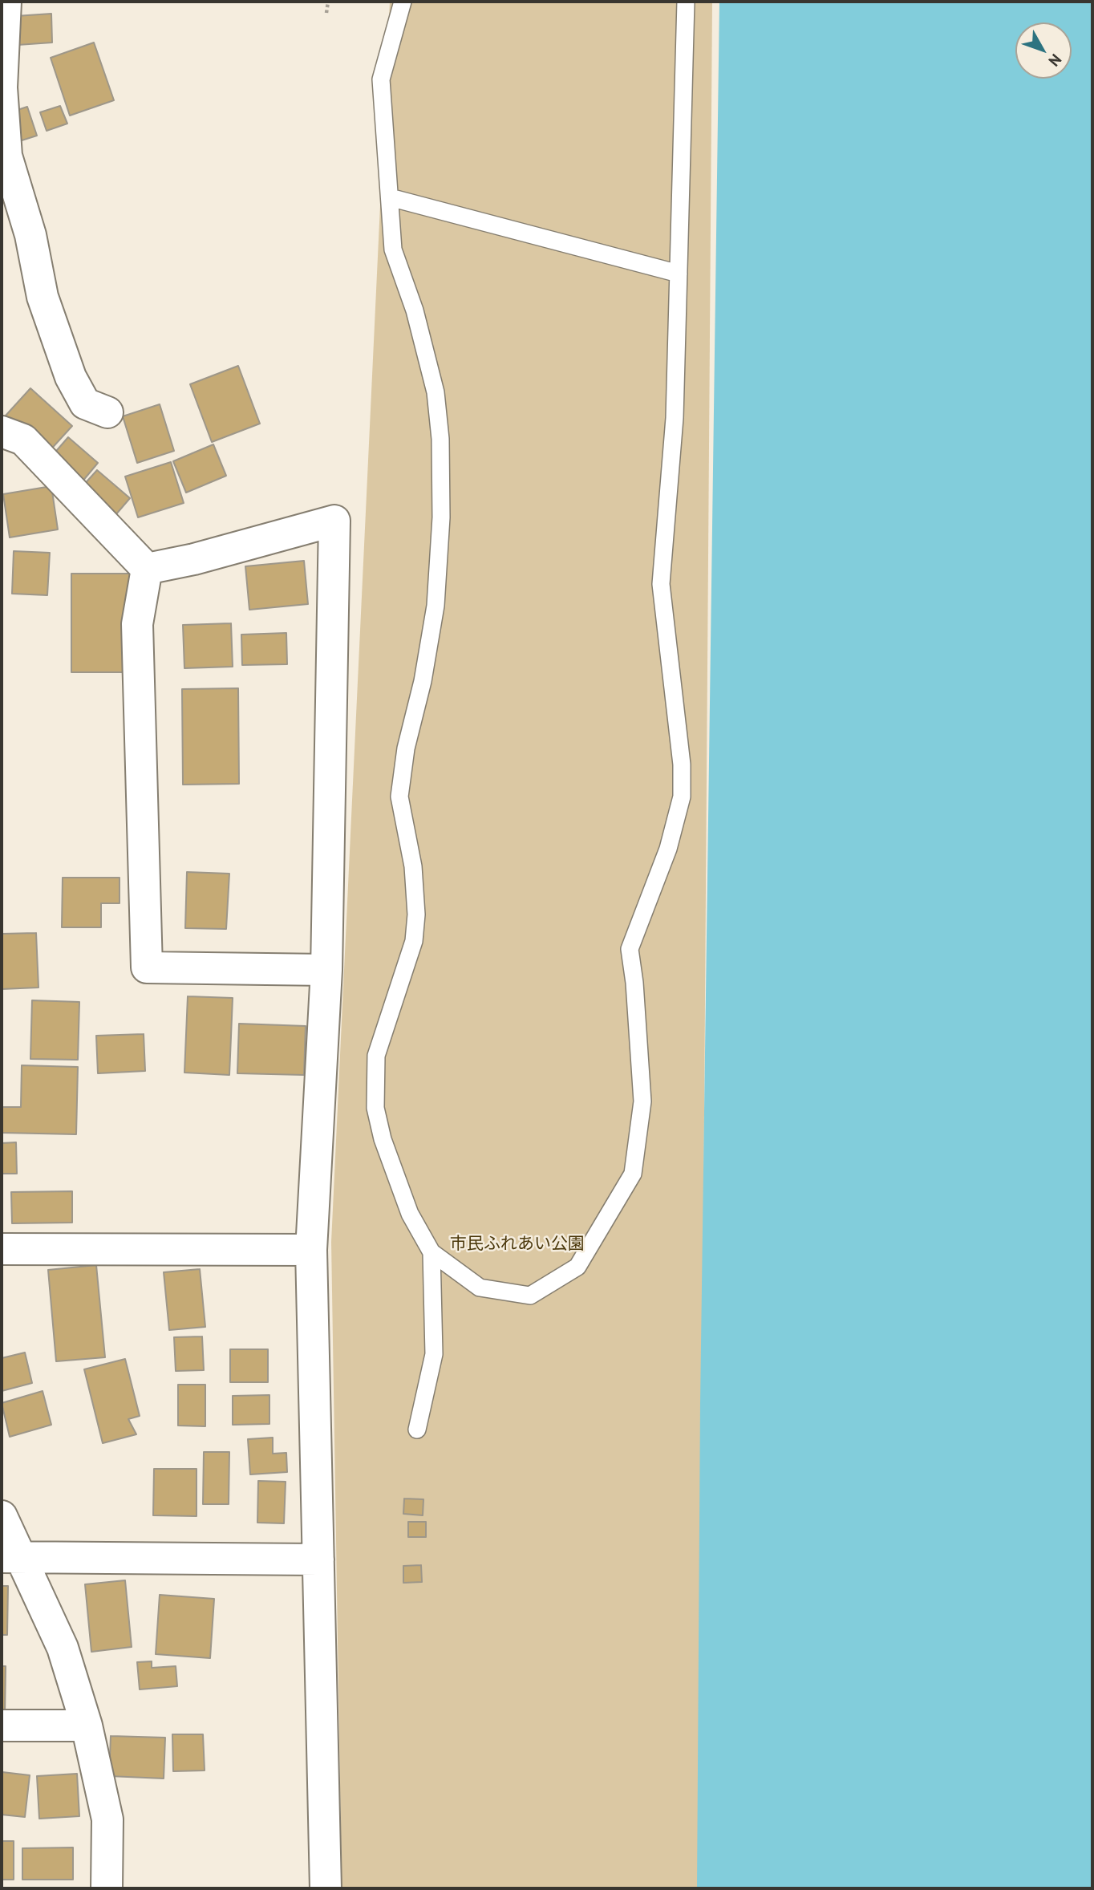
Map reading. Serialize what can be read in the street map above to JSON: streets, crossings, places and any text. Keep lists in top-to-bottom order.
{
  "parks": ["市民ふれあい公園"],
  "north": "bottom right"
}
